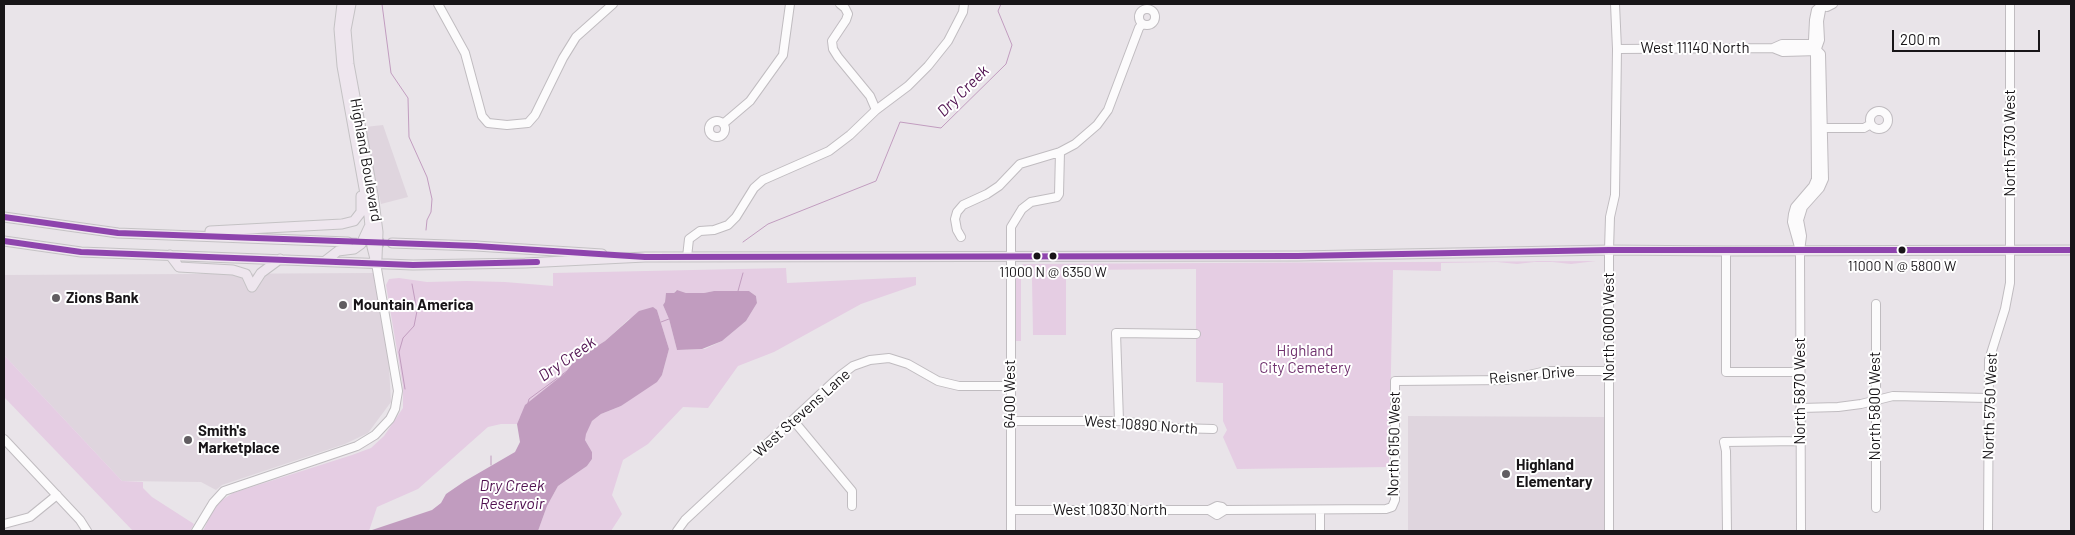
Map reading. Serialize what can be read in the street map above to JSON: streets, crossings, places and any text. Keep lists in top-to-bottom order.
{
  "streets": {
    "main road": ["Highland Boulevard"],
    "street": [
      "West 11140 North",
      "North 5730 West",
      "North 6000 West",
      "Reisner Drive",
      "North 5870 West",
      "6400 West",
      "North 5800 West",
      "North 5750 West",
      "West Stevens Lane",
      "West 10890 North",
      "North 6150 West",
      "West 10830 North"
    ]
  },
  "crossings": [
    ["West 11140 North", "North 6000 West"],
    ["West 11140 North", "North 5870 West"],
    ["North 5730 West", "North 5750 West"],
    ["North 6000 West", "Reisner Drive"],
    ["Reisner Drive", "North 6150 West"],
    ["6400 West", "West Stevens Lane"],
    ["6400 West", "West 10890 North"],
    ["6400 West", "West 10830 North"],
    ["North 6150 West", "West 10830 North"]
  ],
  "water": ["Dry Creek", "Dry Creek Reservoir"],
  "parks": ["Highland City Cemetery"],
  "places": [
    "11000 N @ 5800 W",
    "11000 N @ 6350 W",
    "Zions Bank",
    "Mountain America",
    "Smith's Marketplace",
    "Highland Elementary"
  ],
  "scale_bar": "200 m"
}
